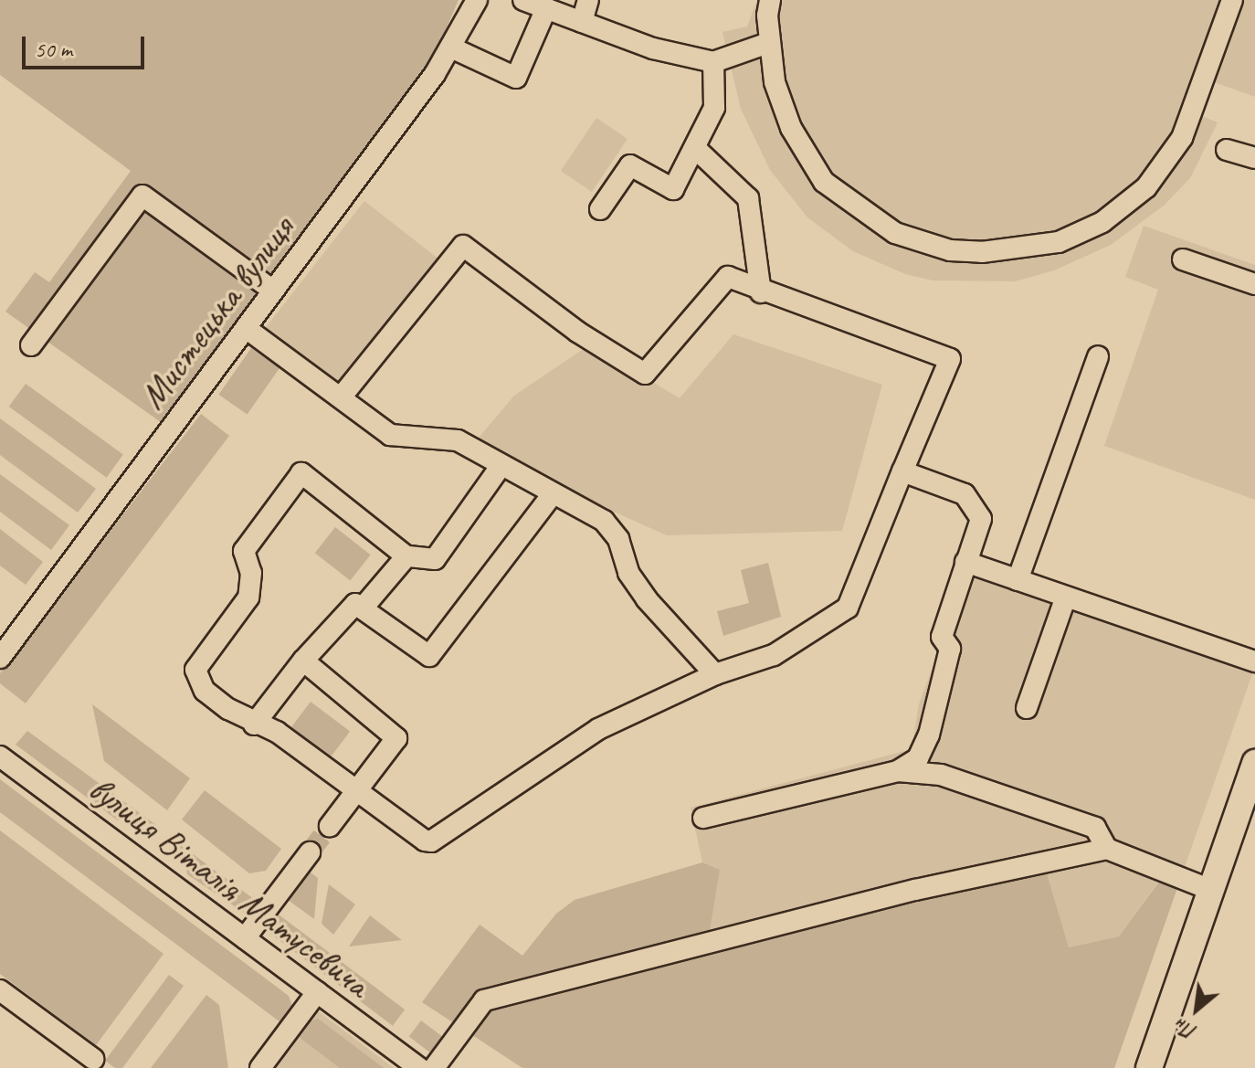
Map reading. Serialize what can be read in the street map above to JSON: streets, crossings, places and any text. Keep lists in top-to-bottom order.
{
  "streets": {
    "street": ["Мистецька вулиця", "вулиця Віталія Матусевича"]
  },
  "scale_bar": "50 m",
  "north": "bottom left"
}
